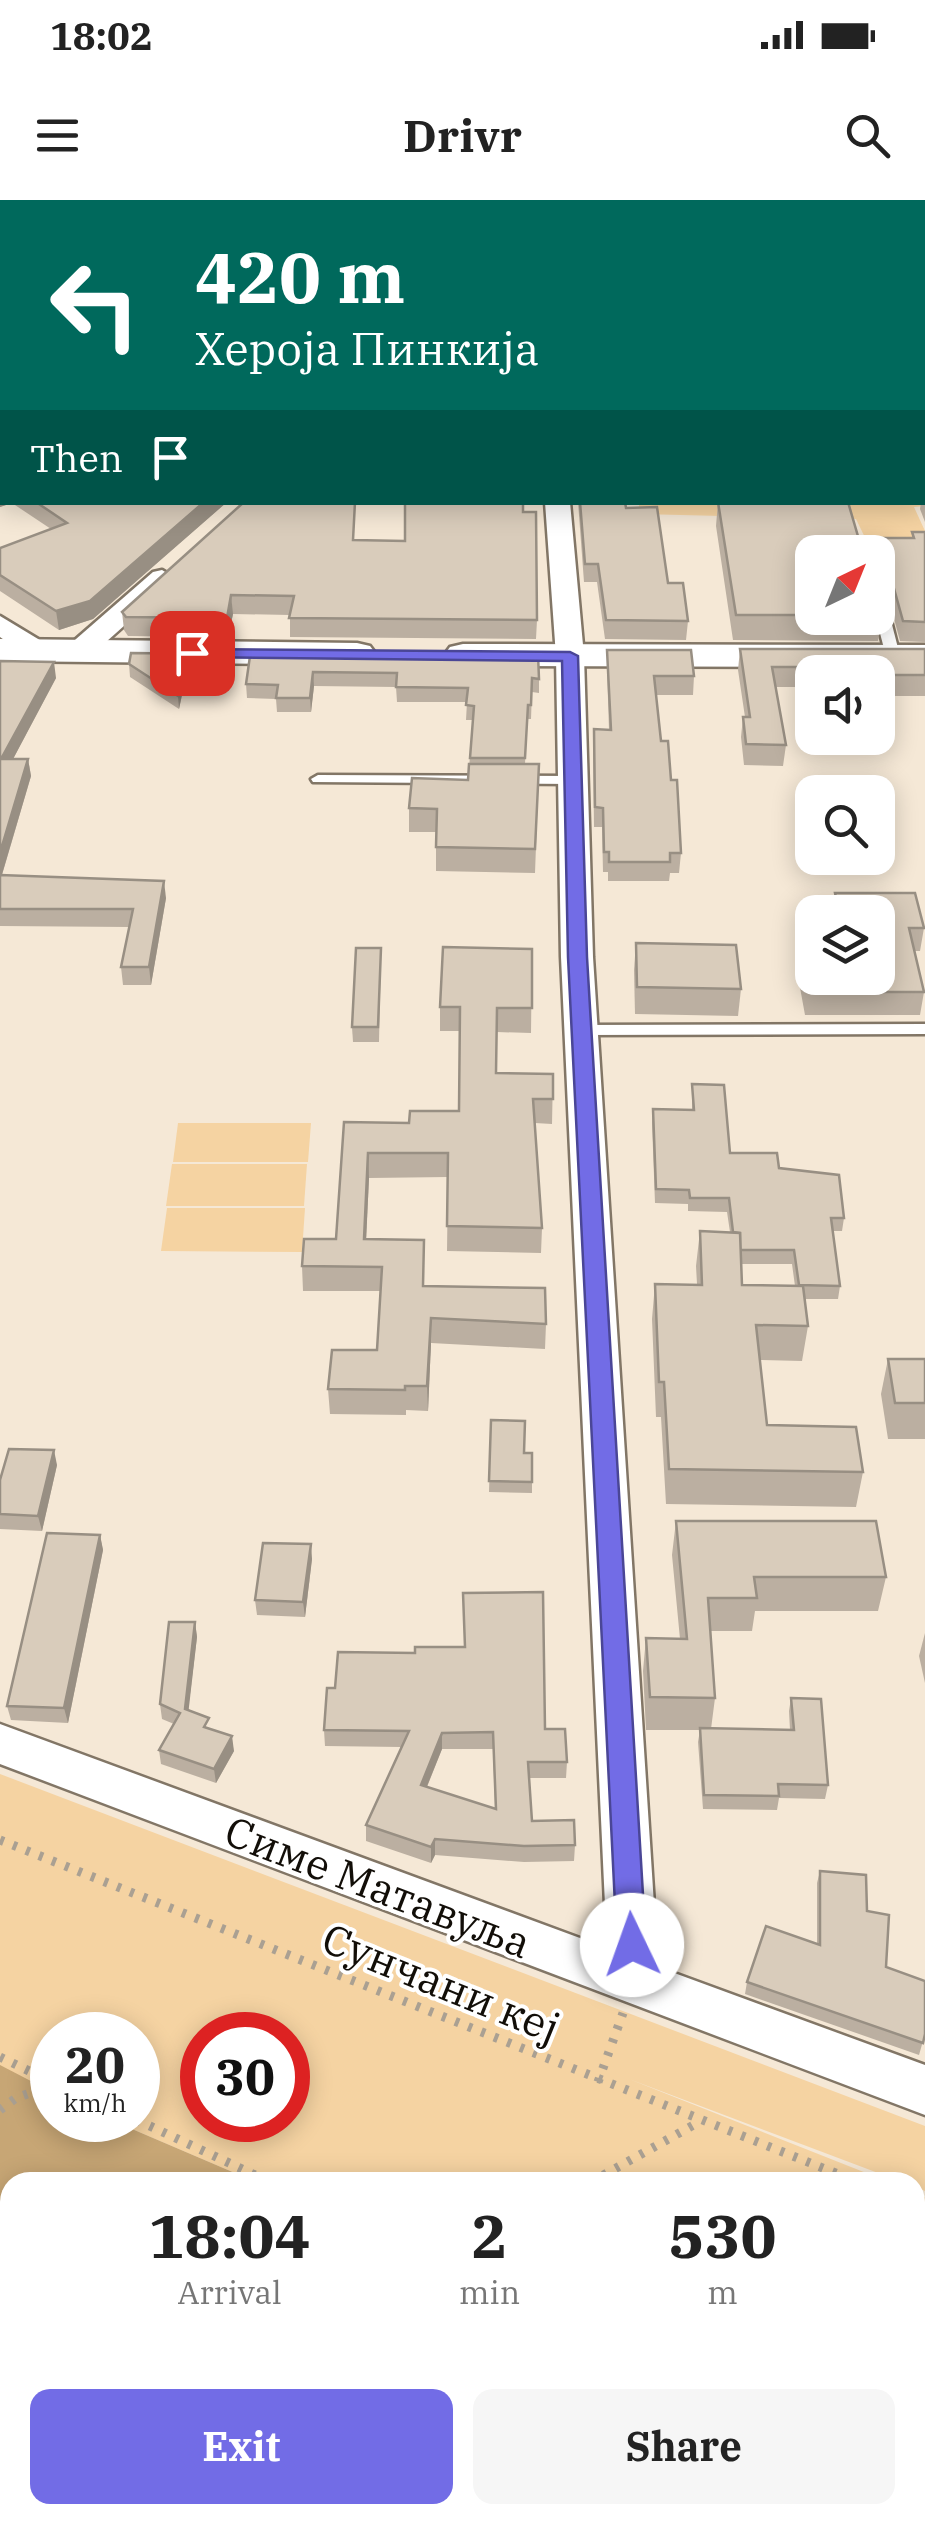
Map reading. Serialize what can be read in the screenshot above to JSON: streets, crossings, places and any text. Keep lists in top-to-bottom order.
{
  "streets": {
    "street": ["Симе Матавуља"],
    "path": ["Сунчани кеј"]
  },
  "north": "top right",
  "page": {
    "status": "18:02",
    "header": "Drivr",
    "turn": ["420 m", "Хероја Пинкија"],
    "then": "Then",
    "speed": "20 km/h",
    "limit": "30",
    "eta": [
      "18:04",
      "Arrival",
      "2",
      "min",
      "530",
      "m"
    ],
    "buttons": ["Exit", "Share"]
  }
}
